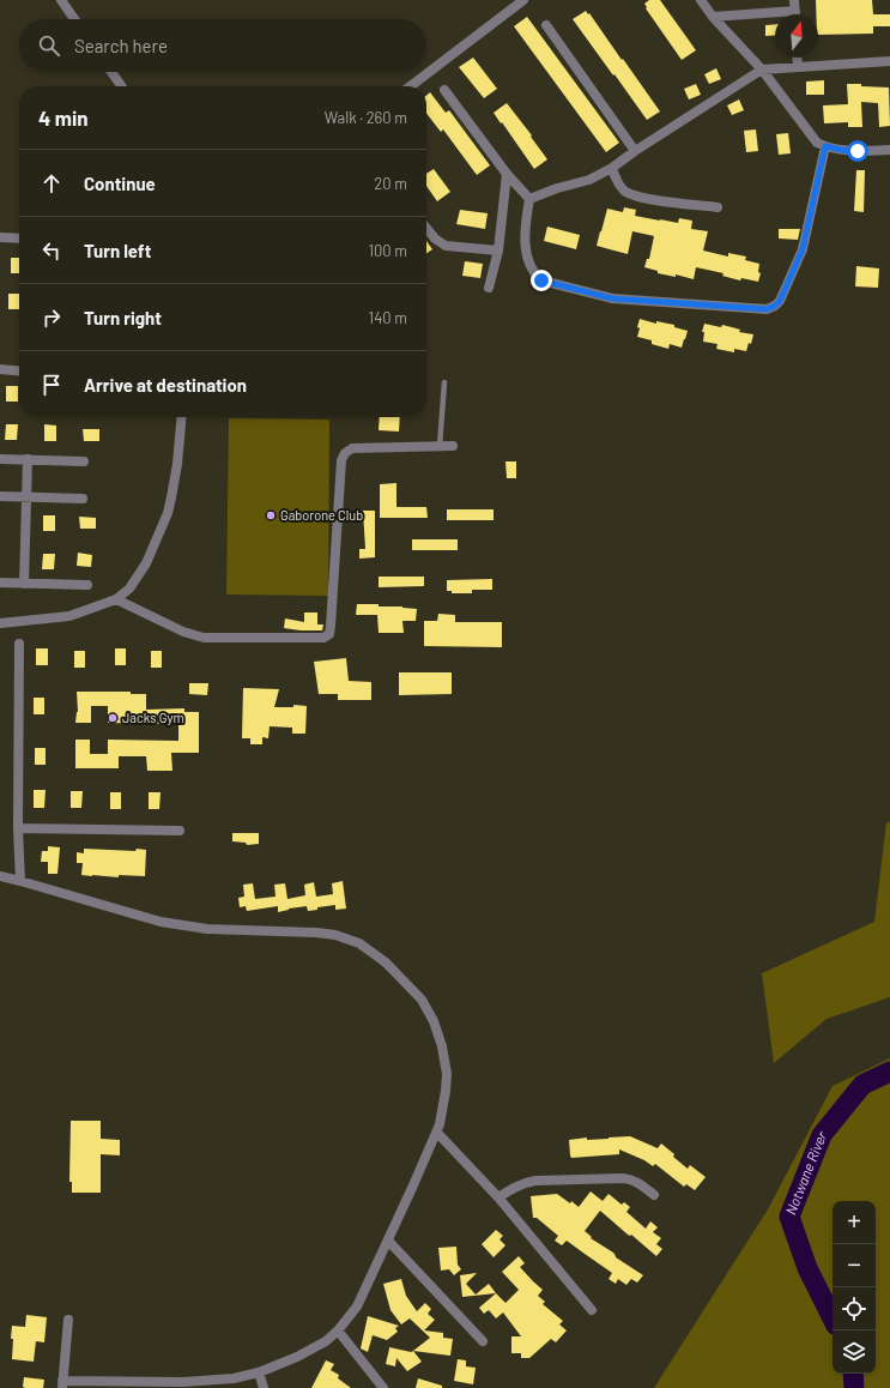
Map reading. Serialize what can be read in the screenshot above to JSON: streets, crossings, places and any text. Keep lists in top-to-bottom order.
{
  "water": ["Notwane River"],
  "places": ["Gaborone Club", "Jacks Gym"],
  "north": "top",
  "page": {
    "search": "Search here",
    "heading": ["4 min", "Walk · 260 m"],
    "list": [
      ["Continue", "20 m"],
      ["Turn left", "100 m"],
      ["Turn right", "140 m"],
      "Arrive at destination"
    ],
    "map_buttons": ["+", "−"]
  }
}
